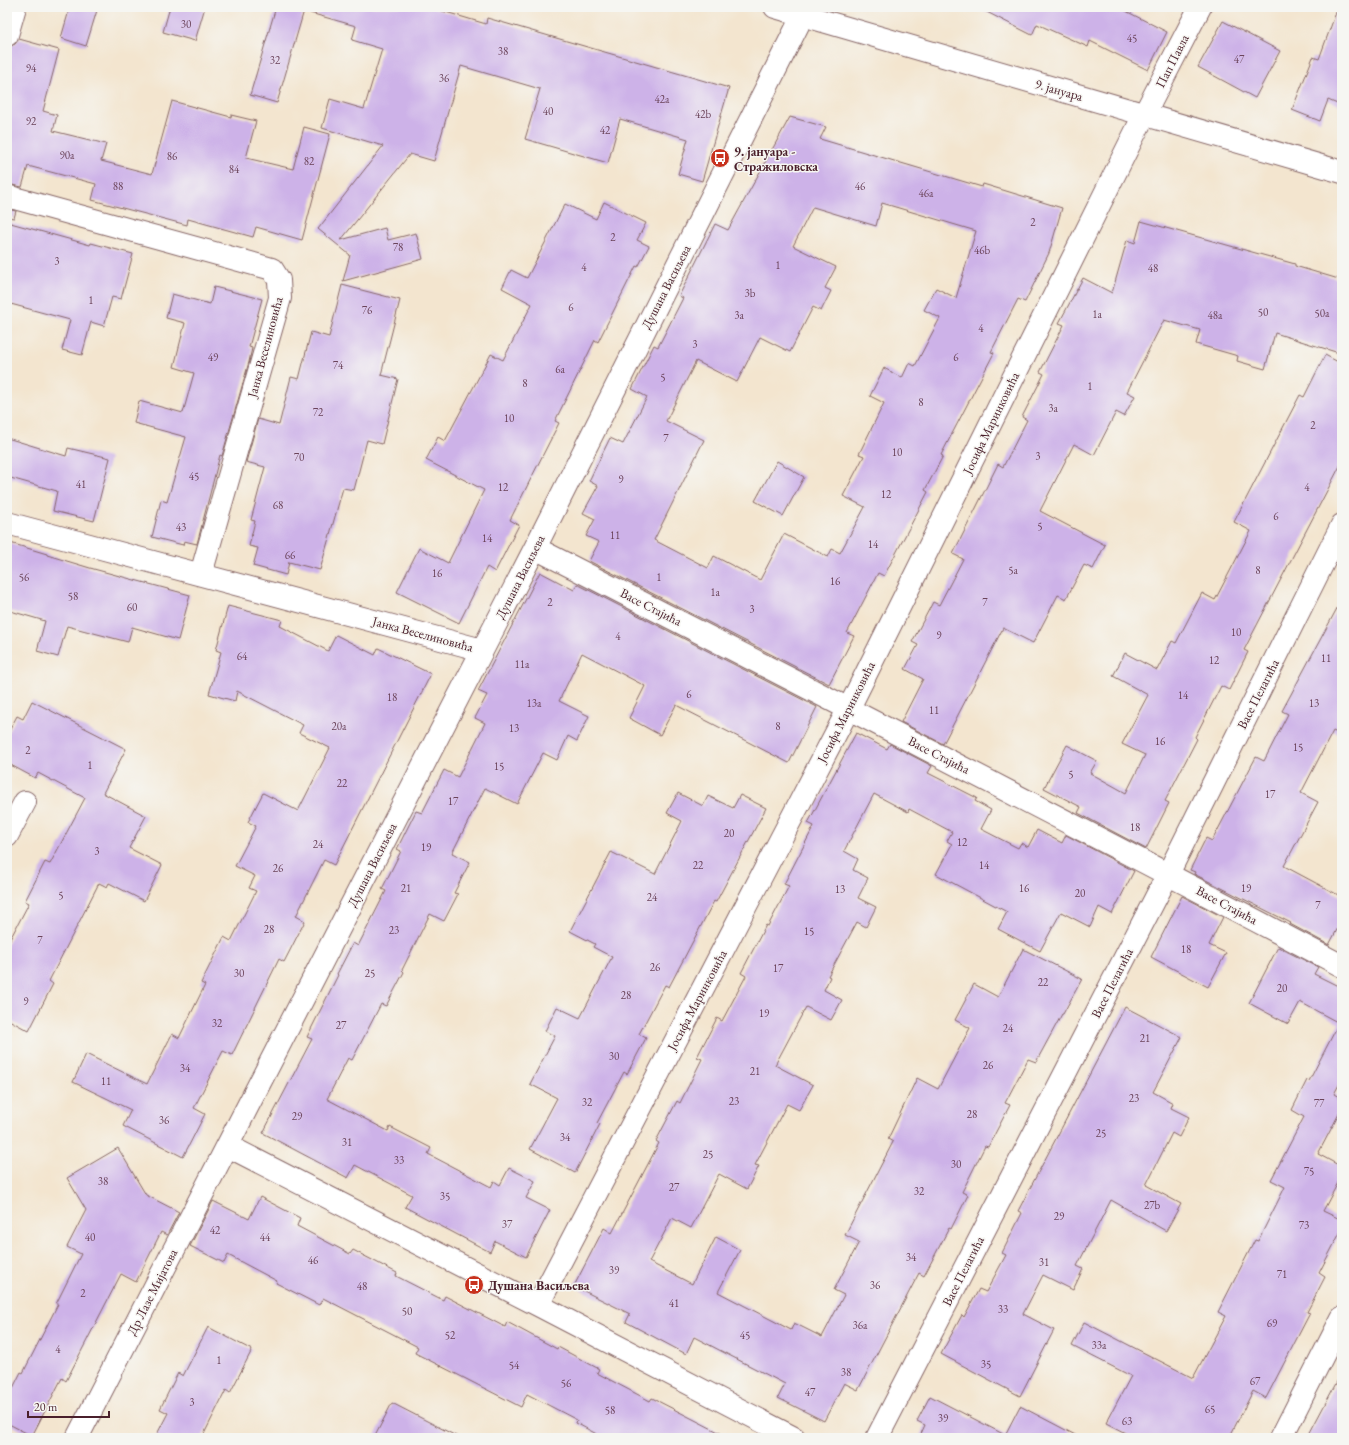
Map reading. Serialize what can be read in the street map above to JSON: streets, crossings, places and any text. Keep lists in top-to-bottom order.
{
  "streets": {
    "street": [
      "Пап Павла",
      "9. јануара",
      "Душана Васиљева",
      "Јанка Веселиновића",
      "Јосифа Маринковића",
      "Васе Стајића",
      "Васе Пелагића",
      "Др Лазе Мијатова"
    ]
  },
  "crossings": [
    ["Пап Павла", "9. јануара"],
    ["Пап Павла", "Јосифа Маринковића"],
    ["9. јануара", "Душана Васиљева"],
    ["9. јануара", "Јосифа Маринковића"],
    ["Душана Васиљева", "Јанка Веселиновића"],
    ["Душана Васиљева", "Васе Стајића"],
    ["Душана Васиљева", "Др Лазе Мијатова"],
    ["Јосифа Маринковића", "Васе Стајића"],
    ["Васе Стајића", "Васе Пелагића"]
  ],
  "places": {
    "bus stop": ["9. јануара - Стражиловска", "Душана Васиљева"]
  },
  "house_numbers": [
    "30",
    "45",
    "38",
    "47",
    "32",
    "94",
    "36",
    "42a",
    "40",
    "42b",
    "92",
    "42",
    "90a",
    "86",
    "82",
    "84",
    "88",
    "46",
    "46a",
    "2",
    "2",
    "78",
    "46b",
    "3",
    "1",
    "4",
    "48",
    "3b",
    "1",
    "6",
    "76",
    "50",
    "50a",
    "1a",
    "3a",
    "48a",
    "4",
    "3",
    "49",
    "6",
    "74",
    "6a",
    "5",
    "8",
    "1",
    "8",
    "3a",
    "72",
    "10",
    "2",
    "7",
    "10",
    "3",
    "70",
    "45",
    "9",
    "41",
    "12",
    "4",
    "12",
    "68",
    "6",
    "5",
    "43",
    "11",
    "14",
    "14",
    "66",
    "5a",
    "8",
    "16",
    "56",
    "1",
    "16",
    "1a",
    "58",
    "2",
    "7",
    "60",
    "3",
    "10",
    "9",
    "4",
    "64",
    "11",
    "12",
    "11a",
    "6",
    "14",
    "18",
    "13a",
    "13",
    "11",
    "20a",
    "8",
    "13",
    "16",
    "15",
    "2",
    "1",
    "15",
    "5",
    "22",
    "17",
    "17",
    "18",
    "20",
    "12",
    "24",
    "19",
    "3",
    "22",
    "14",
    "26",
    "21",
    "16",
    "19",
    "13",
    "20",
    "5",
    "24",
    "7",
    "28",
    "23",
    "15",
    "7",
    "18",
    "26",
    "17",
    "30",
    "25",
    "22",
    "20",
    "28",
    "9",
    "19",
    "32",
    "27",
    "24",
    "21",
    "30",
    "26",
    "34",
    "21",
    "11",
    "23",
    "23",
    "32",
    "77",
    "28",
    "29",
    "36",
    "25",
    "34",
    "31",
    "25",
    "33",
    "30",
    "75",
    "38",
    "27",
    "32",
    "35",
    "27b",
    "29",
    "37",
    "73",
    "42",
    "40",
    "44",
    "34",
    "46",
    "31",
    "39",
    "71",
    "36",
    "48",
    "2",
    "41",
    "33",
    "50",
    "69",
    "36a",
    "52",
    "45",
    "33a",
    "4",
    "1",
    "35",
    "54",
    "38",
    "67",
    "56",
    "47",
    "3",
    "65",
    "58",
    "39",
    "63"
  ],
  "scale_bar": "20 m"
}
